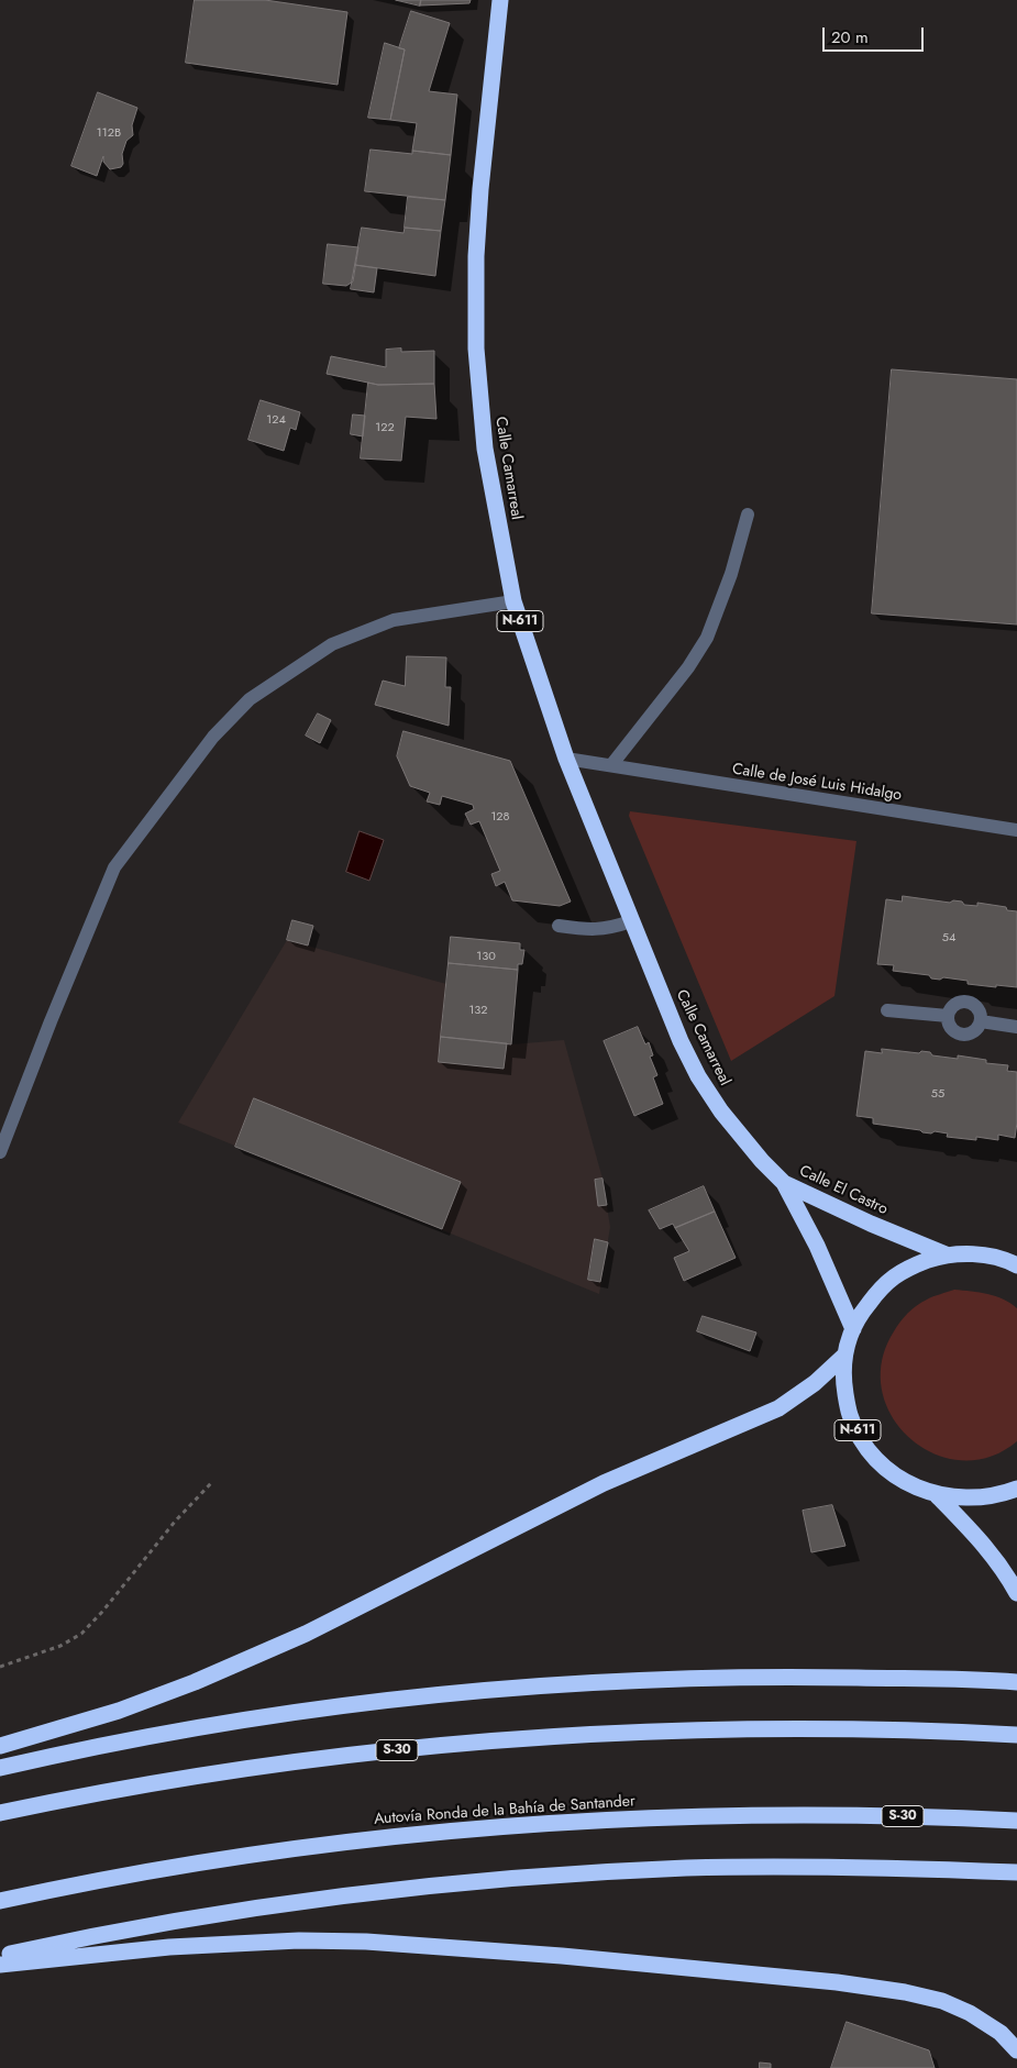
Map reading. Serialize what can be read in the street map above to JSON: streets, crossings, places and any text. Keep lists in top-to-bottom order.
{
  "streets": {
    "highway": [
      "Calle Camarreal",
      "N-611",
      "Calle El Castro",
      "S-30",
      "Autovía Ronda de la Bahía de Santander"
    ],
    "street": ["Calle de José Luis Hidalgo"]
  },
  "crossings": [
    ["Calle Camarreal", "Calle de José Luis Hidalgo"],
    ["Calle Camarreal", "Calle El Castro"],
    ["N-611", "Calle El Castro"]
  ],
  "house_numbers": [
    "112B",
    "124",
    "122",
    "128",
    "54",
    "130",
    "132",
    "55"
  ],
  "scale_bar": "20 m"
}
